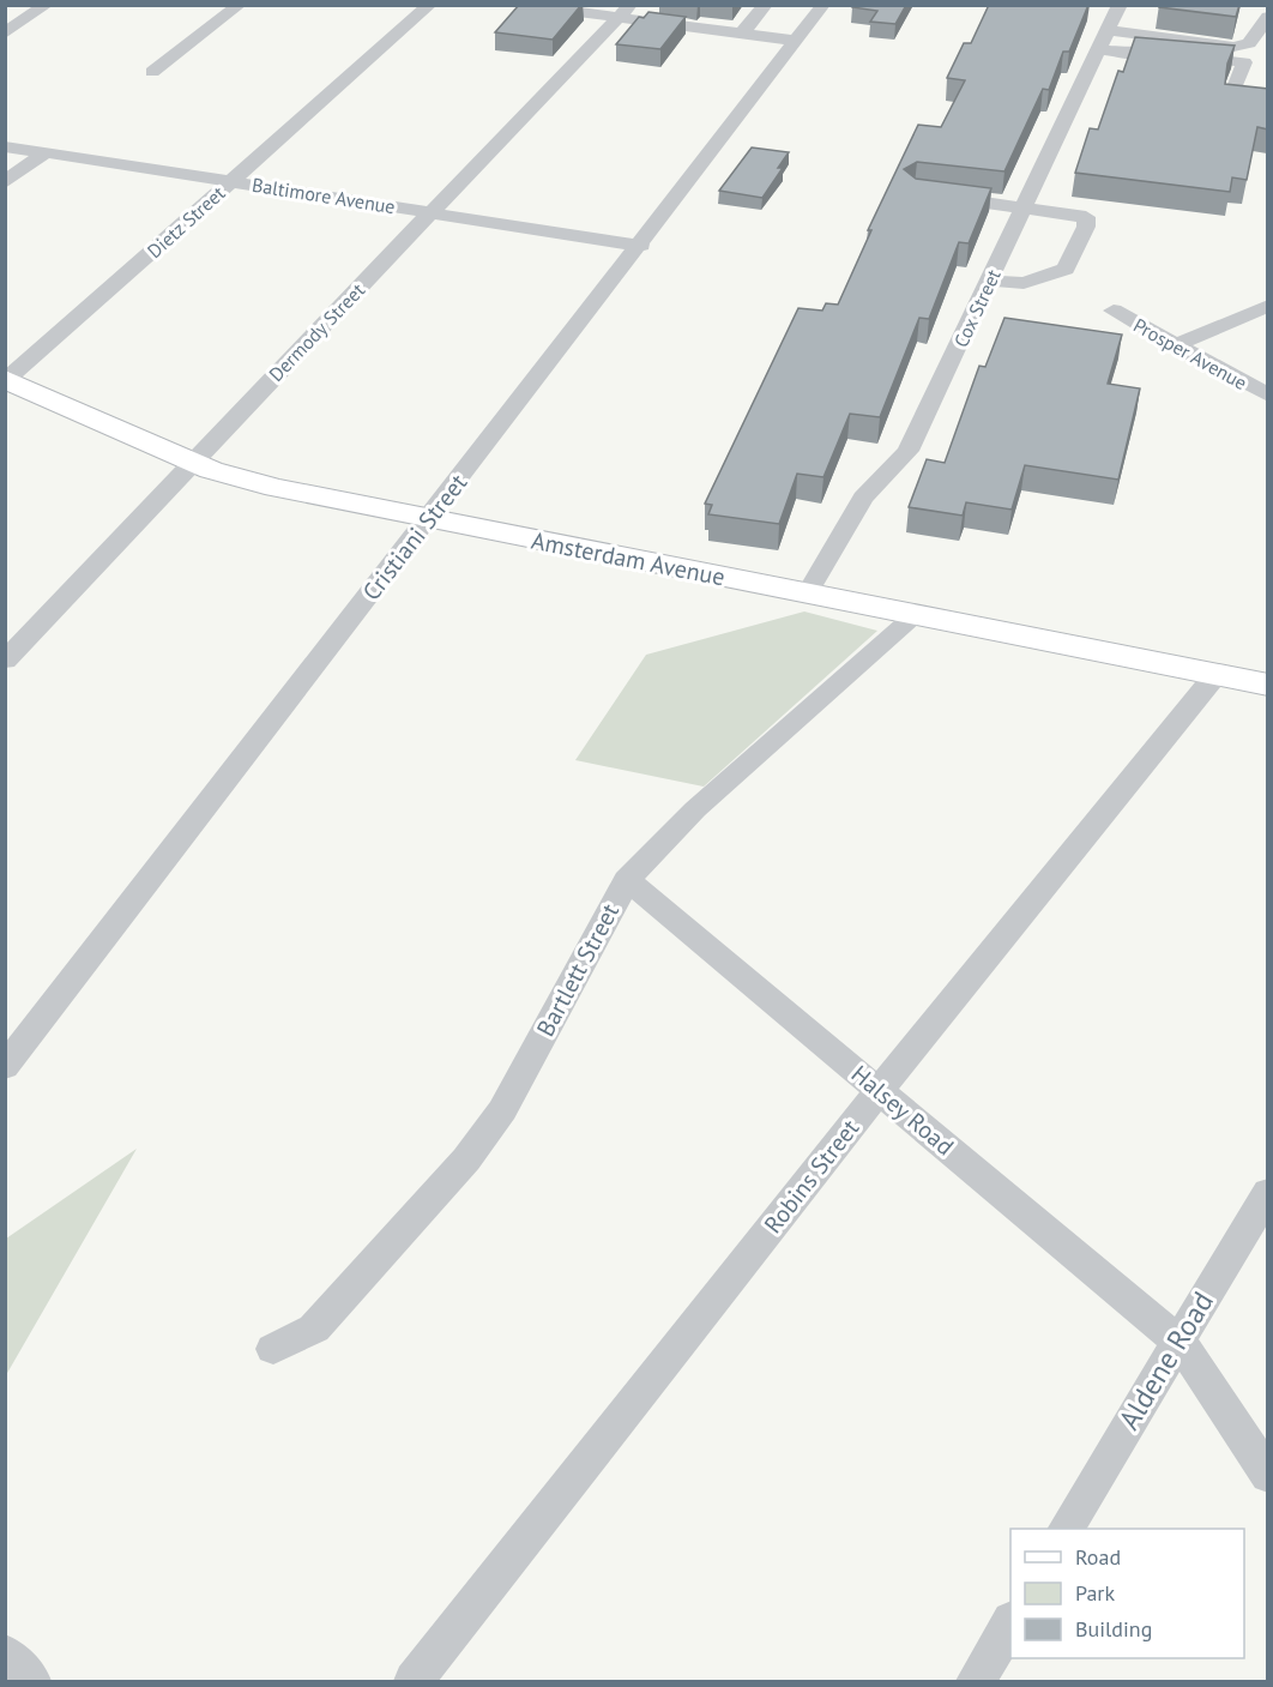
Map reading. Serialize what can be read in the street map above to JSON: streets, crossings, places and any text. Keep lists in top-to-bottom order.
{
  "streets": {
    "main road": ["Amsterdam Avenue"],
    "street": [
      "Baltimore Avenue",
      "Dietz Street",
      "Cox Street",
      "Dermody Street",
      "Prosper Avenue",
      "Cristiani Street",
      "Bartlett Street",
      "Halsey Road",
      "Robins Street",
      "Aldene Road"
    ]
  },
  "crossings": [
    ["Baltimore Avenue", "Dietz Street"],
    ["Baltimore Avenue", "Dermody Street"],
    ["Baltimore Avenue", "Cristiani Street"],
    ["Dietz Street", "Amsterdam Avenue"],
    ["Cox Street", "Amsterdam Avenue"],
    ["Dermody Street", "Amsterdam Avenue"],
    ["Cristiani Street", "Amsterdam Avenue"],
    ["Amsterdam Avenue", "Bartlett Street"],
    ["Amsterdam Avenue", "Robins Street"],
    ["Bartlett Street", "Halsey Road"],
    ["Halsey Road", "Robins Street"],
    ["Halsey Road", "Aldene Road"]
  ],
  "legend": ["Road", "Park", "Building"]
}
